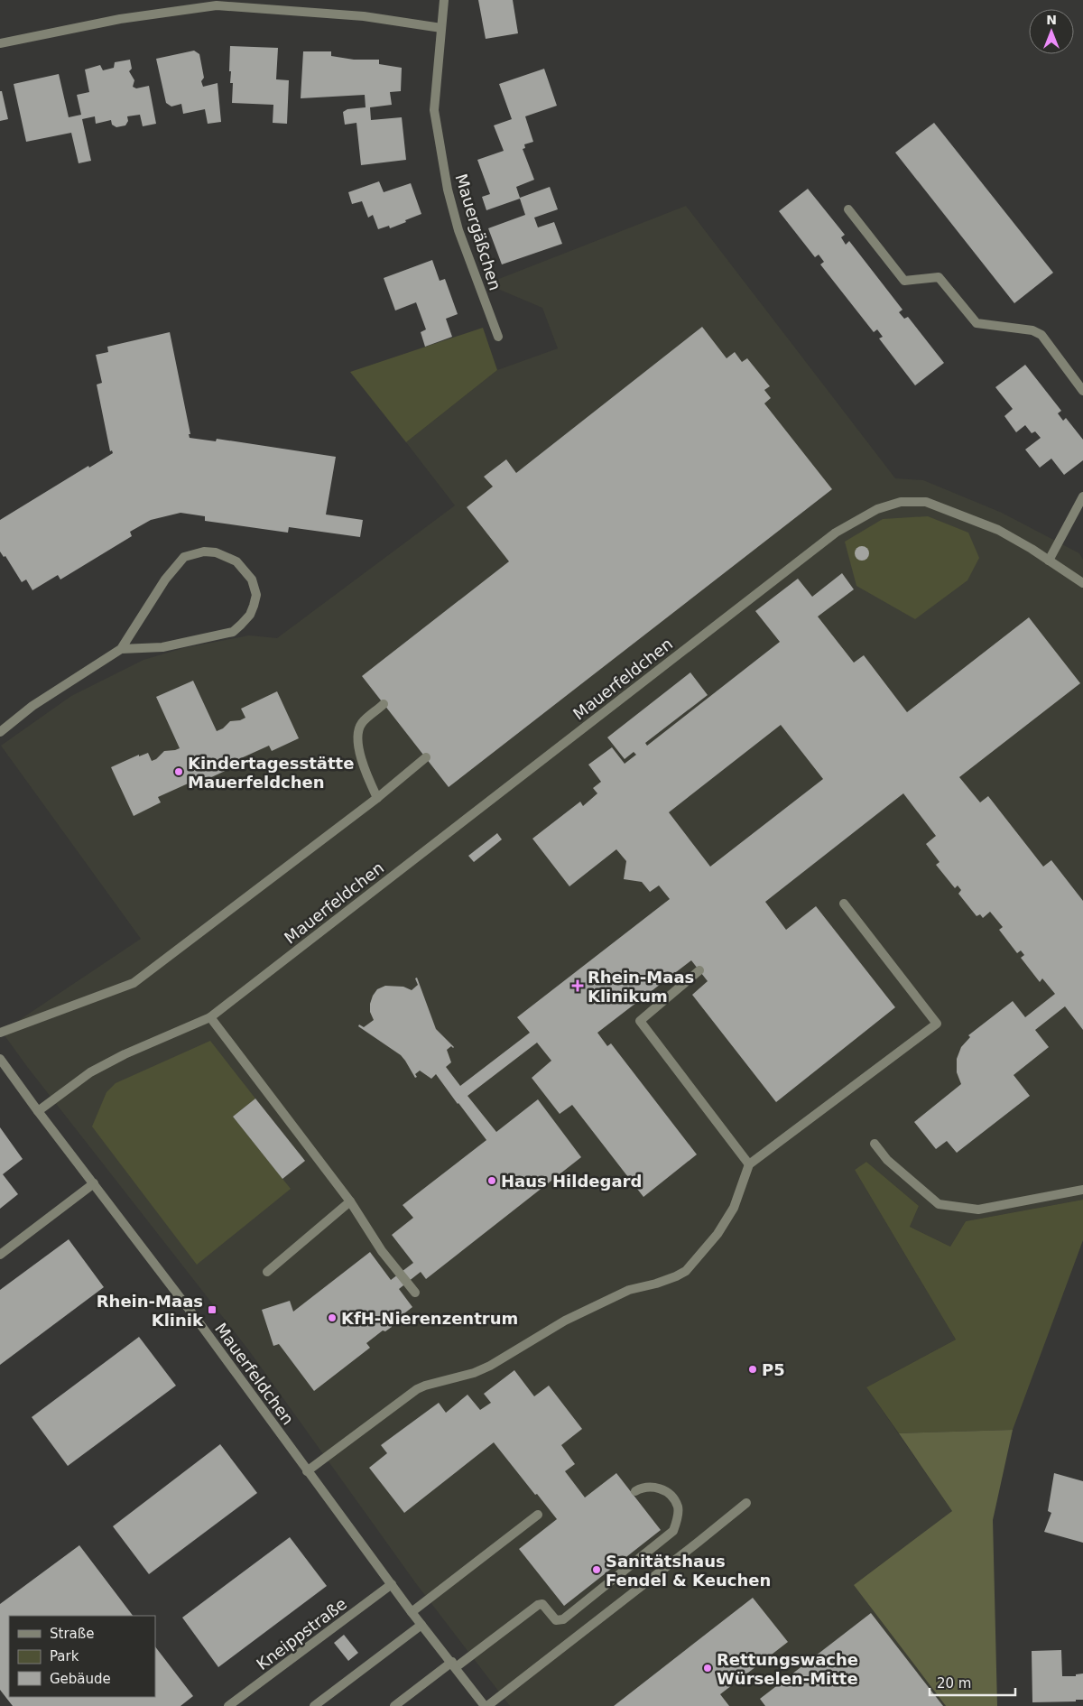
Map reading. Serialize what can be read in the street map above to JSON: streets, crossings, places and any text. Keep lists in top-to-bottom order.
{
  "streets": {
    "street": ["Mauergäßchen", "Mauerfeldchen", "Kneippstraße"]
  },
  "crossings": [
    ["Mauerfeldchen", "Kneippstraße"]
  ],
  "places": {
    "other": [
      "Kindertagesstätte Mauerfeldchen",
      "Haus Hildegard",
      "KfH-Nierenzentrum",
      "P5",
      "Sanitätshaus Fendel & Keuchen",
      "Rettungswache Würselen-Mitte"
    ],
    "health": ["Rhein-Maas Klinikum"],
    "transit": ["Rhein-Maas Klinik"]
  },
  "legend": ["Straße", "Park", "Gebäude"],
  "scale_bar": "20 m",
  "north": "top"
}
